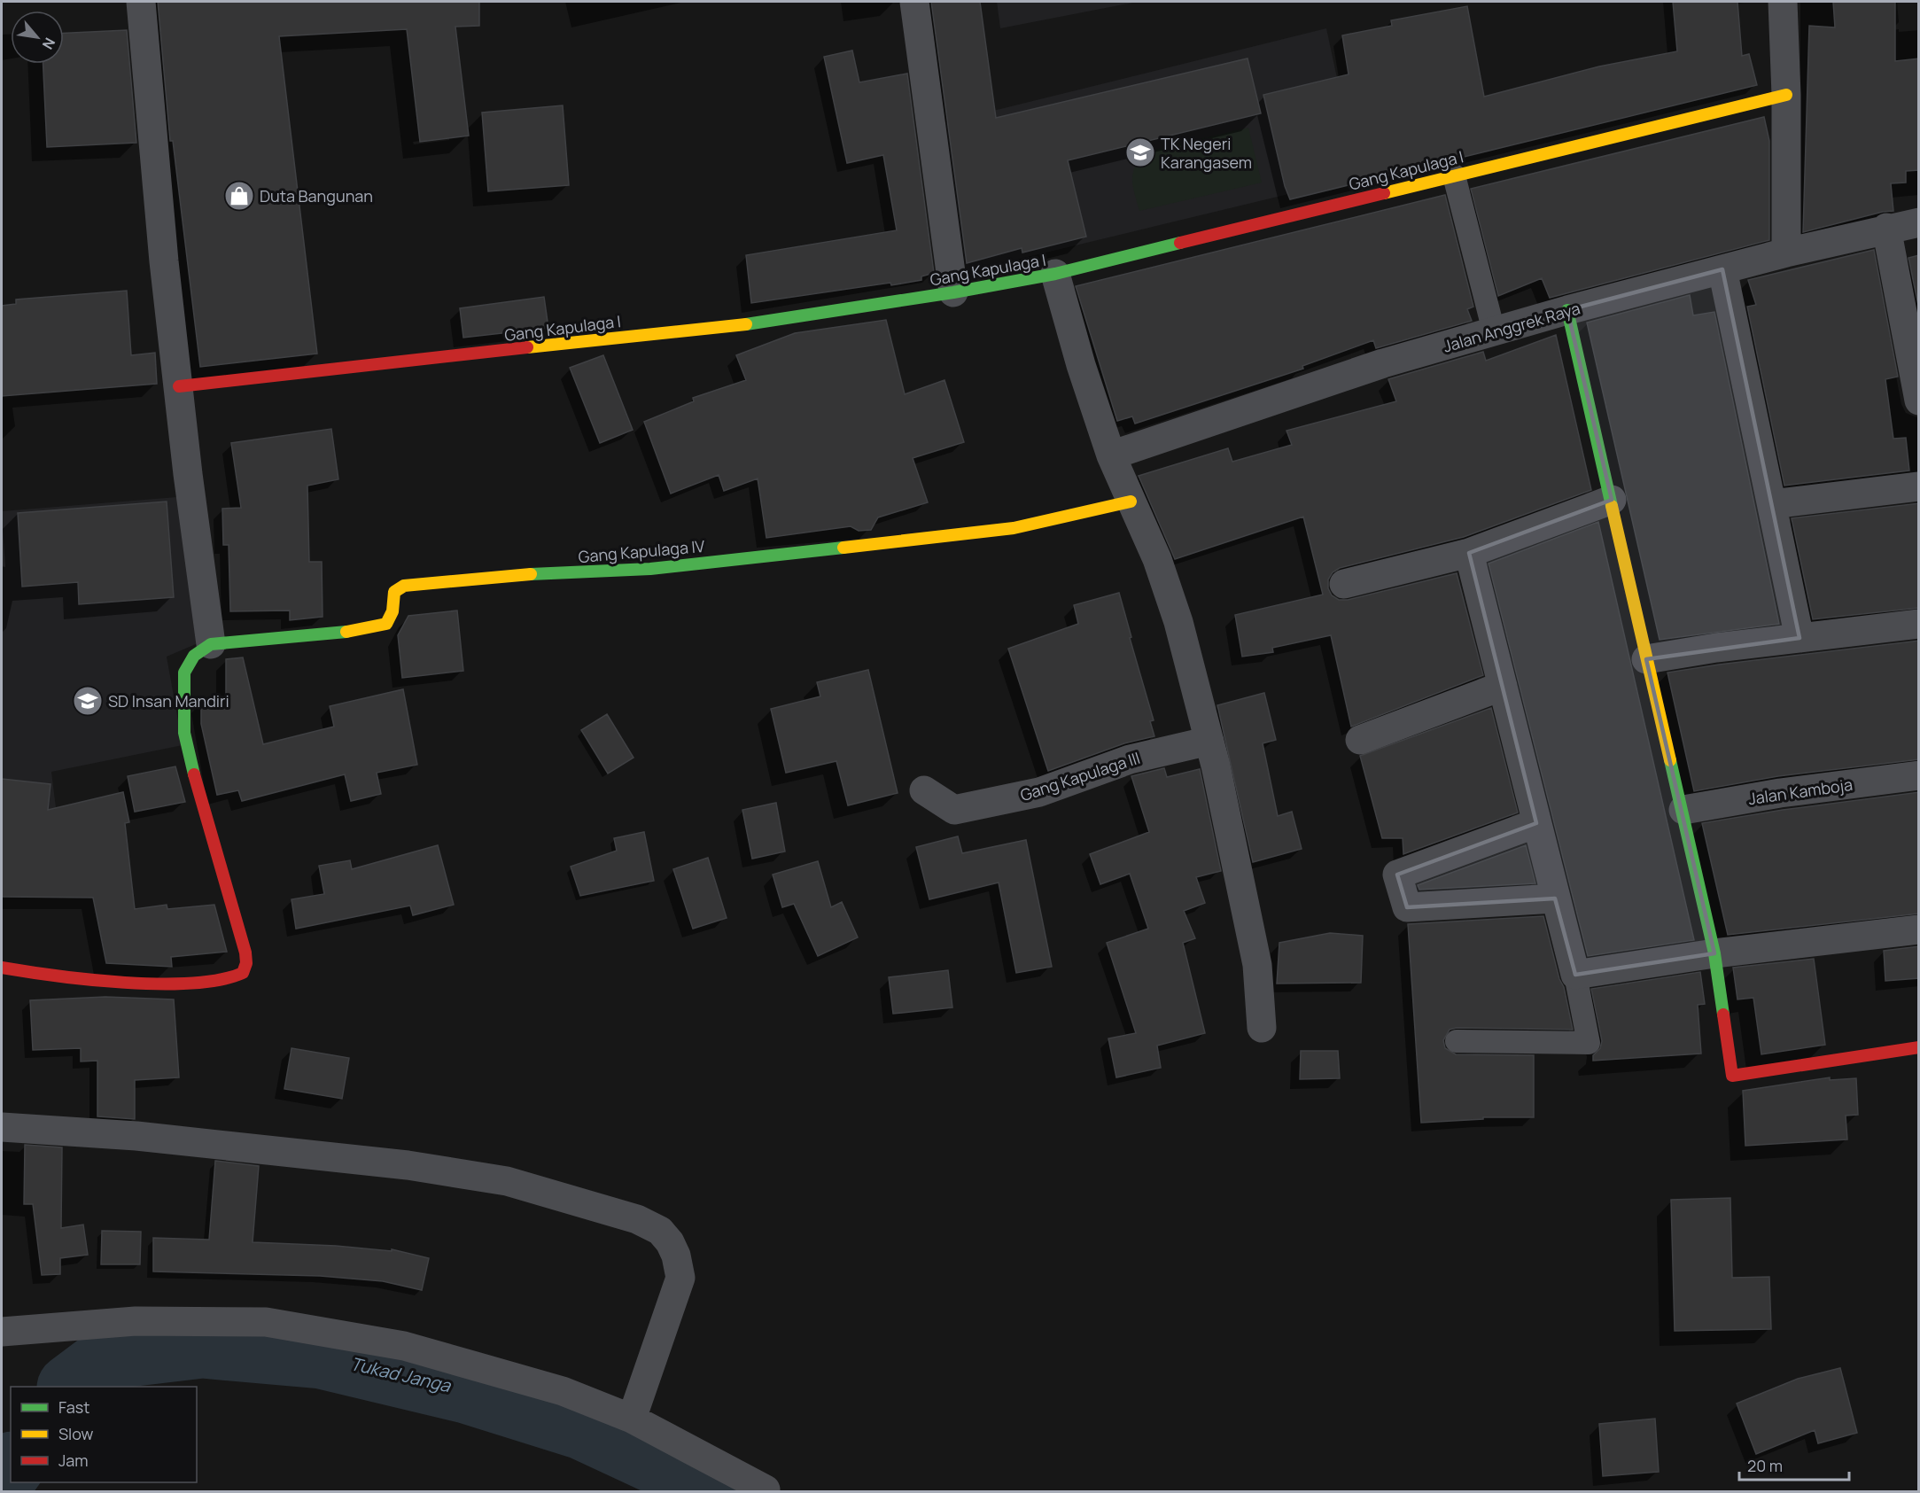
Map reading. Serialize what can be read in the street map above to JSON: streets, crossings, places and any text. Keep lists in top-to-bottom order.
{
  "streets": {
    "street": [
      "Gang Kapulaga I",
      "Jalan Anggrek Raya",
      "Gang Kapulaga IV",
      "Gang Kapulaga III",
      "Jalan Kamboja"
    ]
  },
  "water": ["Tukad Janga"],
  "places": {
    "school or university": ["TK Negeri Karangasem", "SD Insan Mandiri"],
    "shop": ["Duta Bangunan"]
  },
  "legend": ["Fast", "Slow", "Jam"],
  "scale_bar": "20 m",
  "north": "bottom right"
}
